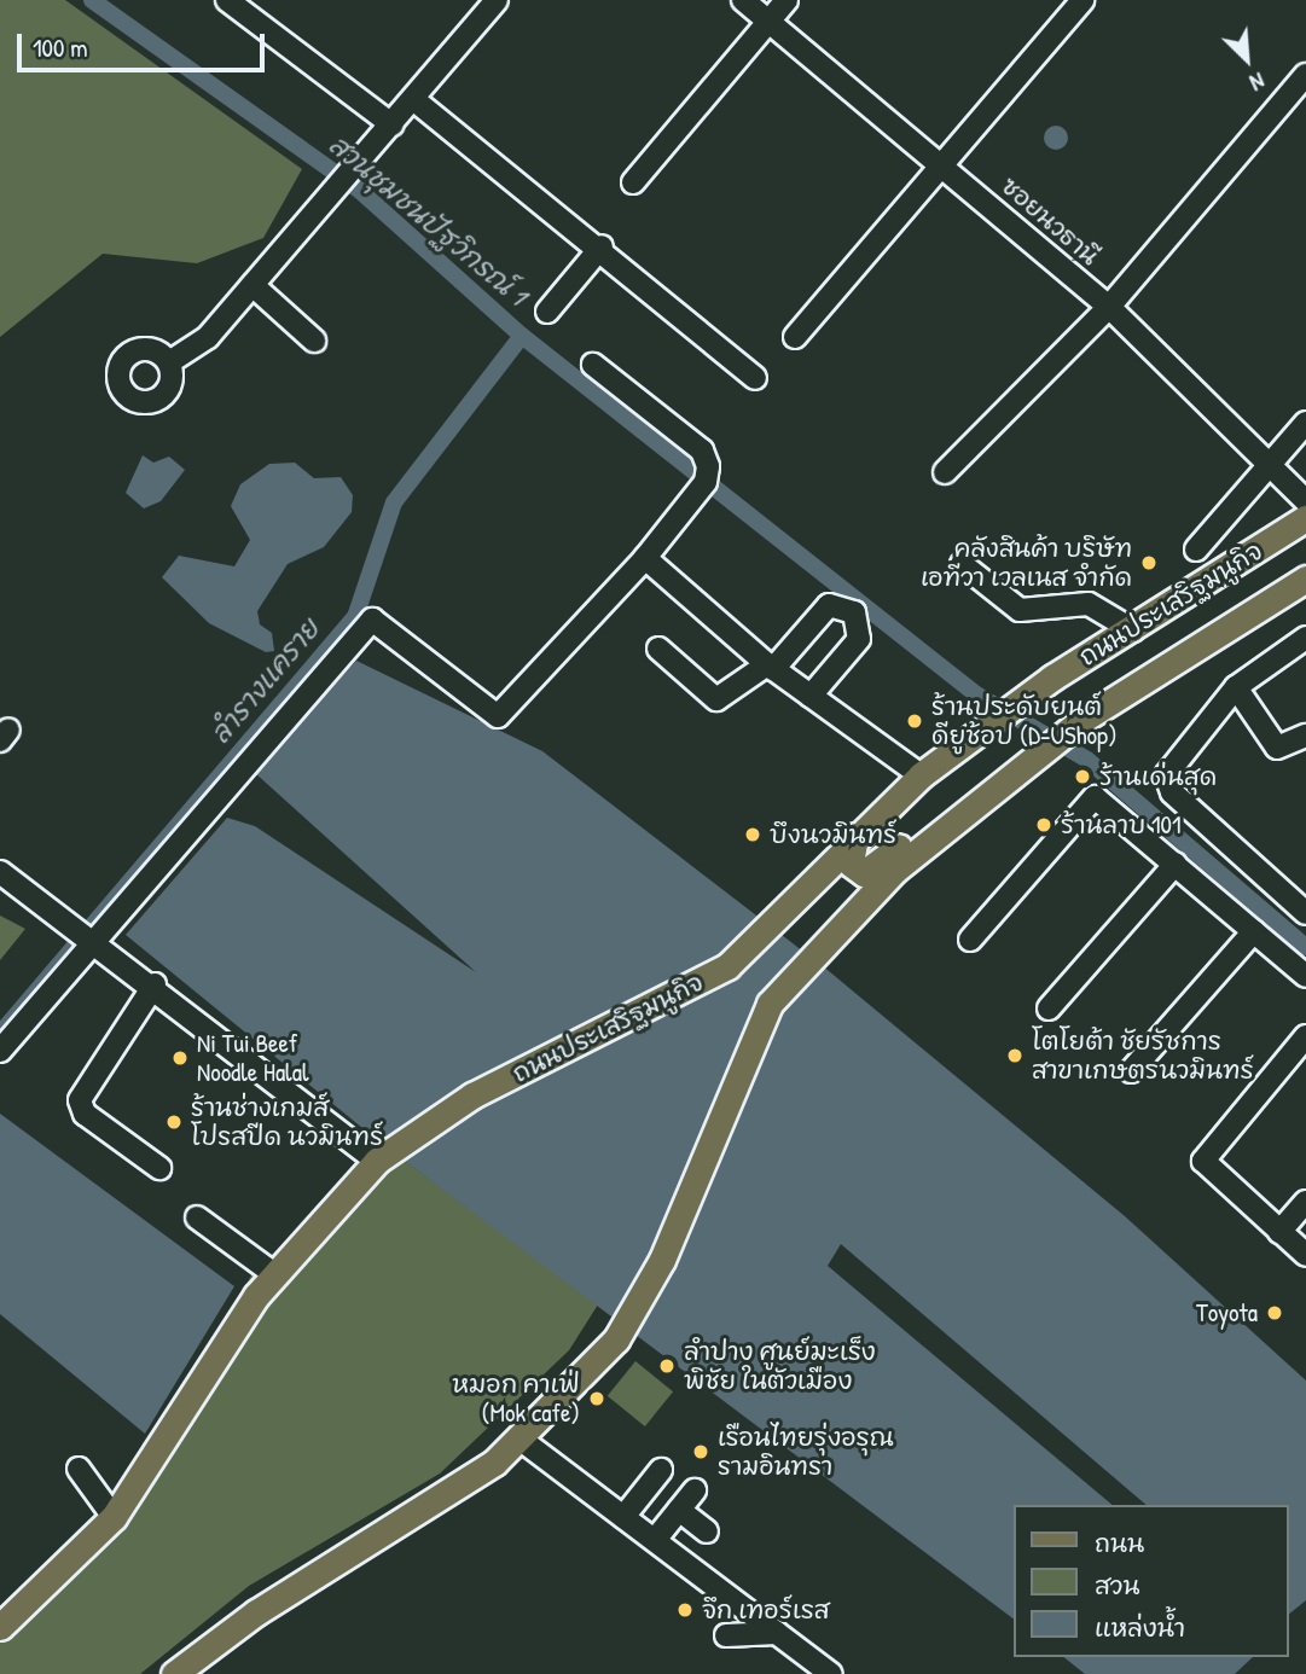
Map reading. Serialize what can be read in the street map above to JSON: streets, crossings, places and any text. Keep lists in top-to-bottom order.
{
  "streets": {
    "main road": ["ถนนประเสริฐมนูกิจ"],
    "street": ["ซอยนวธานี"]
  },
  "water": ["สวนชุมชนปัฐวิกรณ์ 1", "ลำรางแคราย"],
  "places": [
    "คลังสินค้า บริษัท เอทีวา เวลเนส จำกัด",
    "ร้านประดับยนต์ ดียูช้อป (D-UShop)",
    "ร้านเด่นสุด",
    "ร้านลาบ 101",
    "บึงนวมินทร์",
    "โตโยต้า ชัยรัชการ สาขาเกษตรนวมินทร์",
    "Ni Tui Beef Noodle Halal",
    "ร้านช่างเกมส์ โปรสปีด นวมินทร์",
    "Toyota",
    "ลำปาง ศูนย์มะเร็ง พิชัย ในตัวเมือง",
    "หมอก คาเฟ่ (Mok cafe)",
    "เรือนไทยรุ่งอรุณ รามอินทรา",
    "จึก เทอร์เรส"
  ],
  "legend": ["ถนน", "สวน", "แหล่งน้ำ"],
  "scale_bar": "100 m",
  "north": "bottom right"
}
